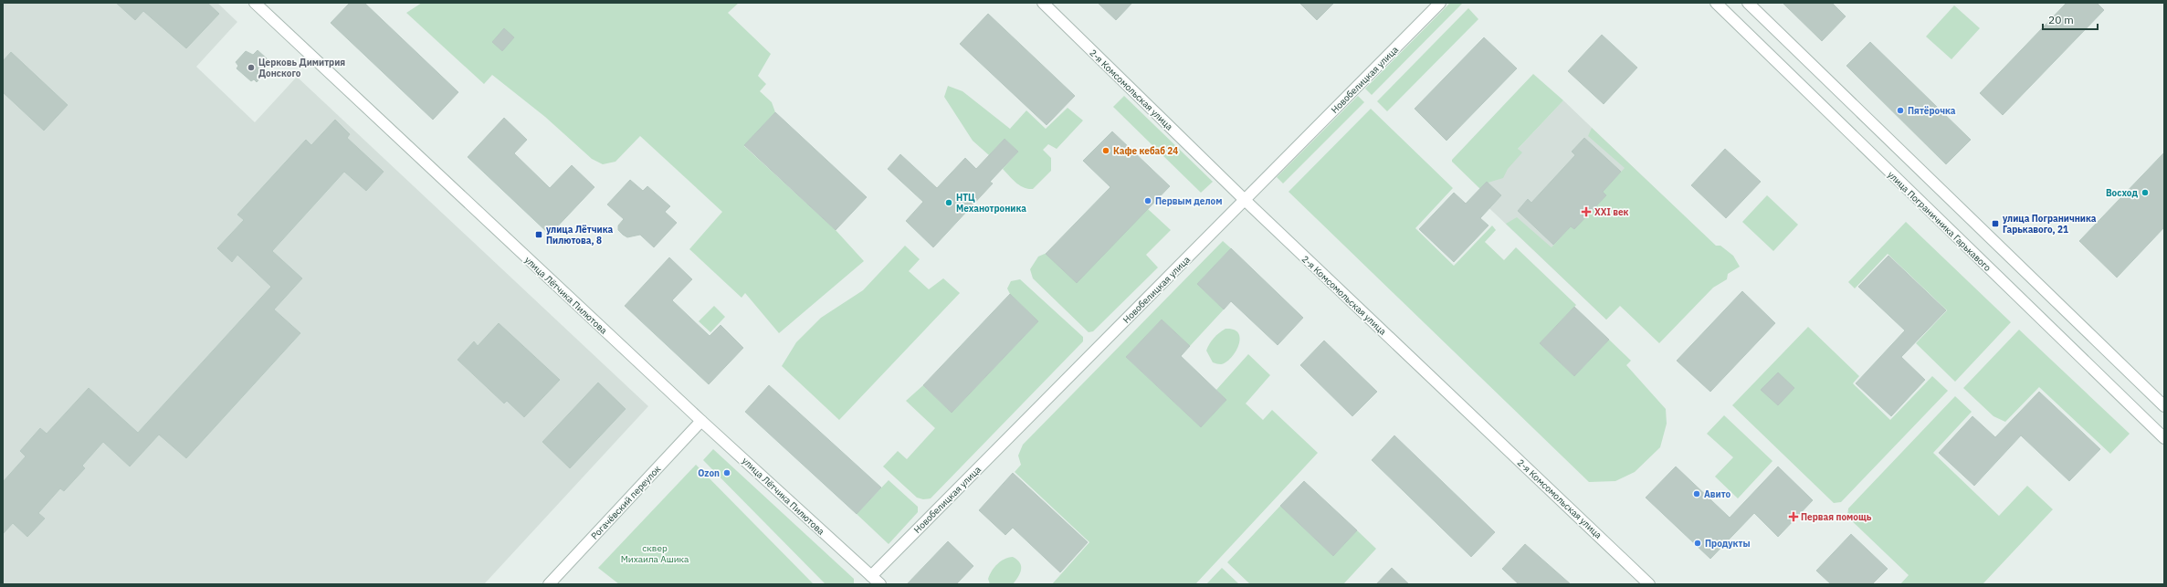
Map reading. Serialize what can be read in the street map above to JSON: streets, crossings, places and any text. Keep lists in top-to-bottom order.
{
  "streets": {
    "street": [
      "Новобелицкая улица",
      "2-я Комсомольская улица",
      "улица Пограничника Гарькавого",
      "улица Лётчика Пилютова",
      "Рогачёвский переулок"
    ]
  },
  "crossings": [
    ["Новобелицкая улица", "2-я Комсомольская улица"],
    ["Новобелицкая улица", "улица Лётчика Пилютова"],
    ["улица Лётчика Пилютова", "Рогачёвский переулок"]
  ],
  "parks": ["сквер Михаила Ашика"],
  "places": {
    "other": [
      "Церковь Димитрия Донского",
      "Пятёрочка",
      "Кафе кебаб 24",
      "Восход",
      "Первым делом",
      "НТЦ Механотроника",
      "Ozon",
      "Авито",
      "Продукты"
    ],
    "health": ["XXI век", "Первая помощь"],
    "transit": ["улица Пограничника Гарькавого, 21", "улица Лётчика Пилютова, 8"]
  },
  "scale_bar": "20 m"
}
